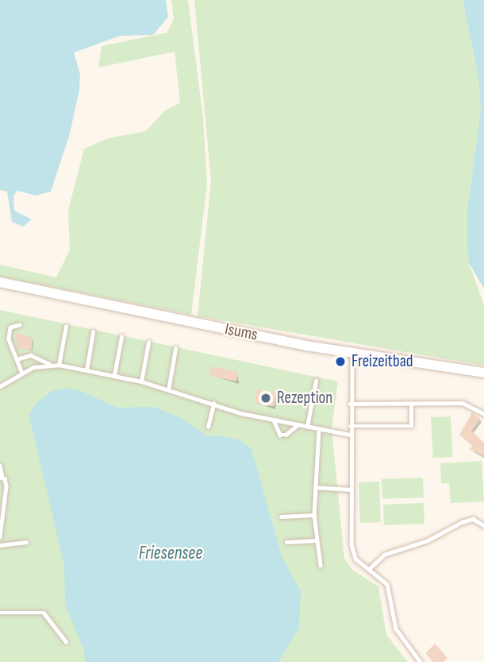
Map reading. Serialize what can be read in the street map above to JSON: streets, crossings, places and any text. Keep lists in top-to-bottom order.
{
  "streets": {
    "main road": ["Isums"]
  },
  "water": ["Friesensee"],
  "places": ["Freizeitbad", "Rezeption"]
}
